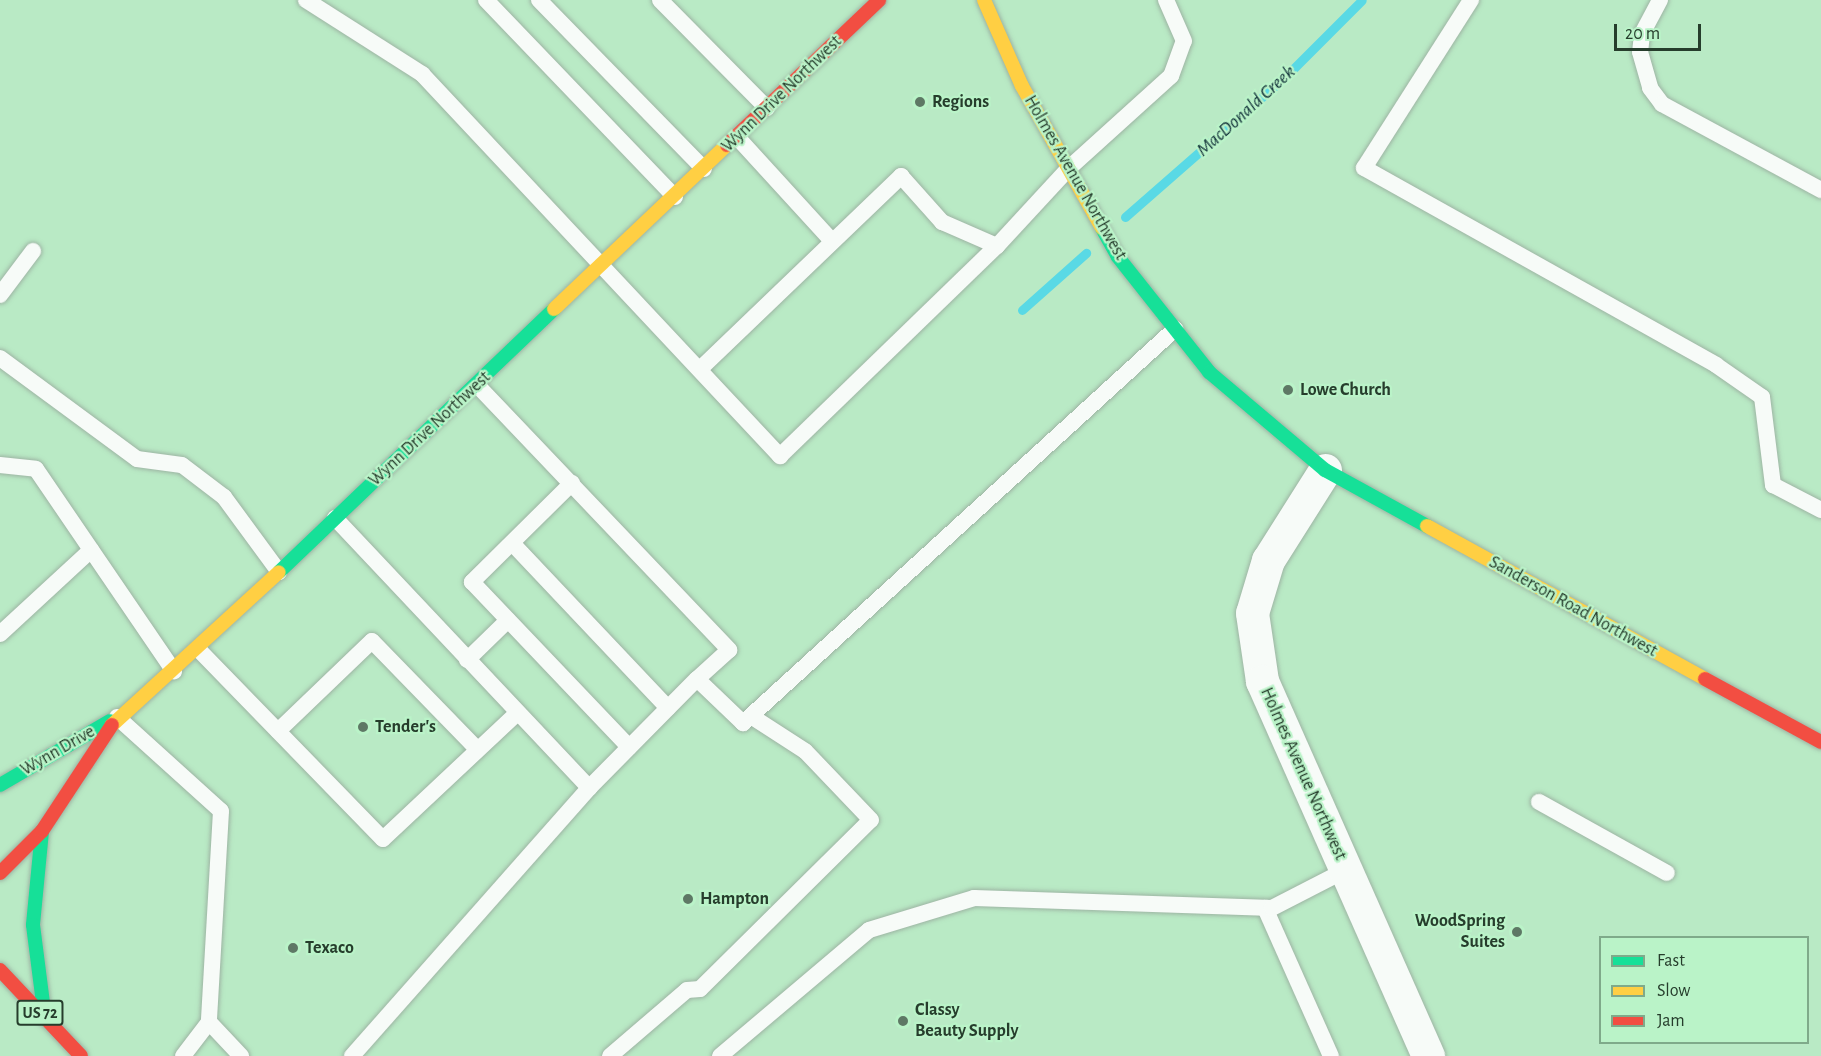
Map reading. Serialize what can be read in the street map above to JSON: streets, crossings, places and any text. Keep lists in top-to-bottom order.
{
  "streets": {
    "main road": [
      "Wynn Drive Northwest",
      "Holmes Avenue Northwest",
      "Sanderson Road Northwest",
      "Wynn Drive",
      "US 72"
    ]
  },
  "crossings": [
    ["Wynn Drive Northwest", "Wynn Drive"],
    ["Holmes Avenue Northwest", "Sanderson Road Northwest"]
  ],
  "water": ["MacDonald Creek"],
  "places": [
    "Regions",
    "Lowe Church",
    "Tender's",
    "Hampton",
    "WoodSpring Suites",
    "Texaco",
    "Classy Beauty Supply"
  ],
  "legend": ["Fast", "Slow", "Jam"],
  "scale_bar": "20 m"
}
